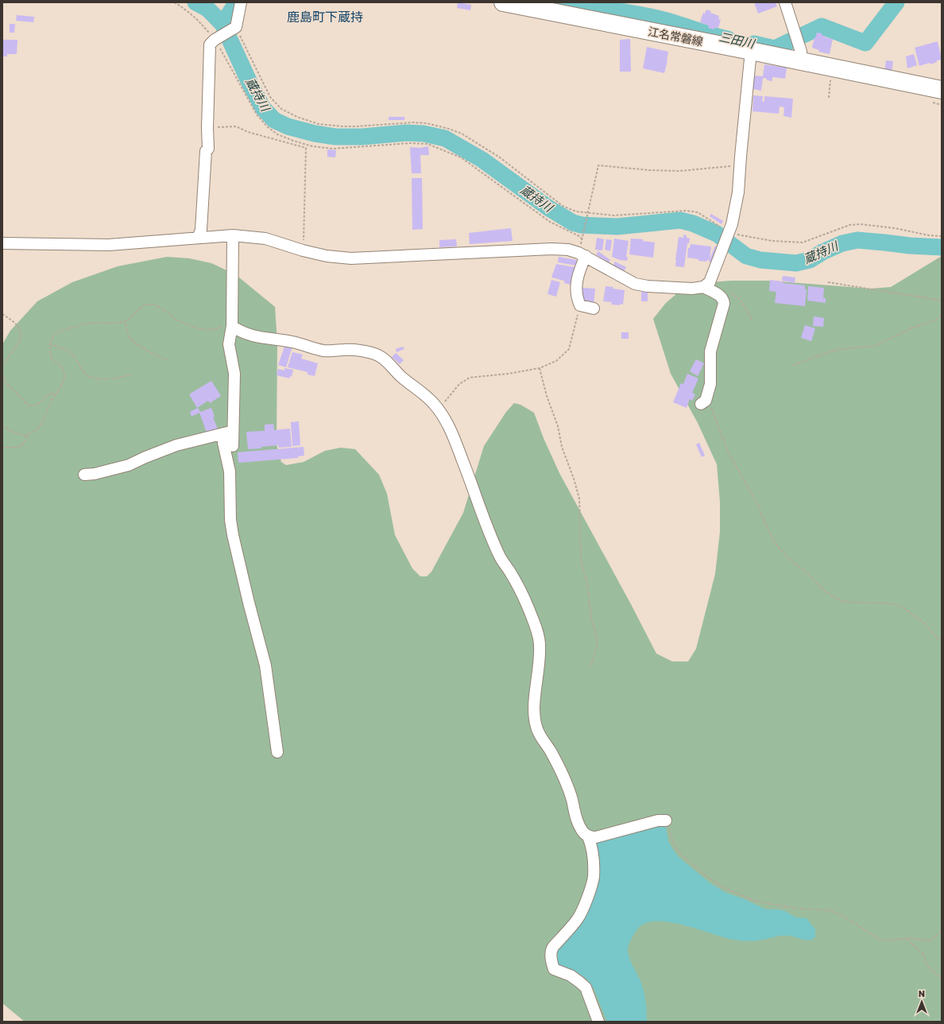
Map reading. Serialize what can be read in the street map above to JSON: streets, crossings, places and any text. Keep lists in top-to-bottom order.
{
  "streets": {
    "main road": ["江名常磐線"]
  },
  "districts": ["鹿島町下蔵持"],
  "water": ["三田川", "蔵持川"],
  "north": "top"
}
